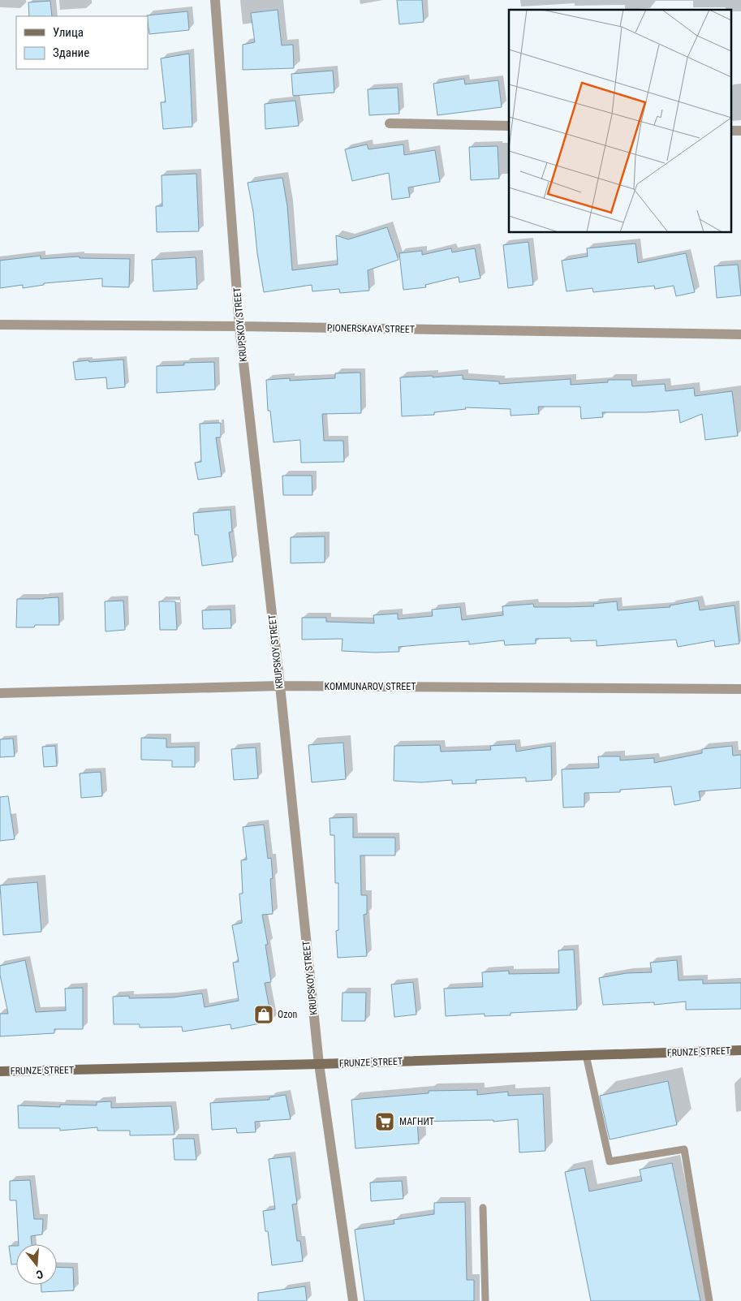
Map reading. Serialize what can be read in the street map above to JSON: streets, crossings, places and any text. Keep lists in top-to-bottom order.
{
  "streets": {
    "main road": ["FRUNZE STREET"],
    "street": ["KRUPSKOY STREET", "PIONERSKAYA STREET", "KOMMUNAROV STREET"]
  },
  "crossings": [
    ["KRUPSKOY STREET", "PIONERSKAYA STREET"],
    ["KRUPSKOY STREET", "KOMMUNAROV STREET"],
    ["KRUPSKOY STREET", "FRUNZE STREET"]
  ],
  "places": {
    "shop": ["Ozon"],
    "supermarket": ["МАГНИТ"]
  },
  "legend": ["Улица", "Здание"],
  "north": "bottom"
}
